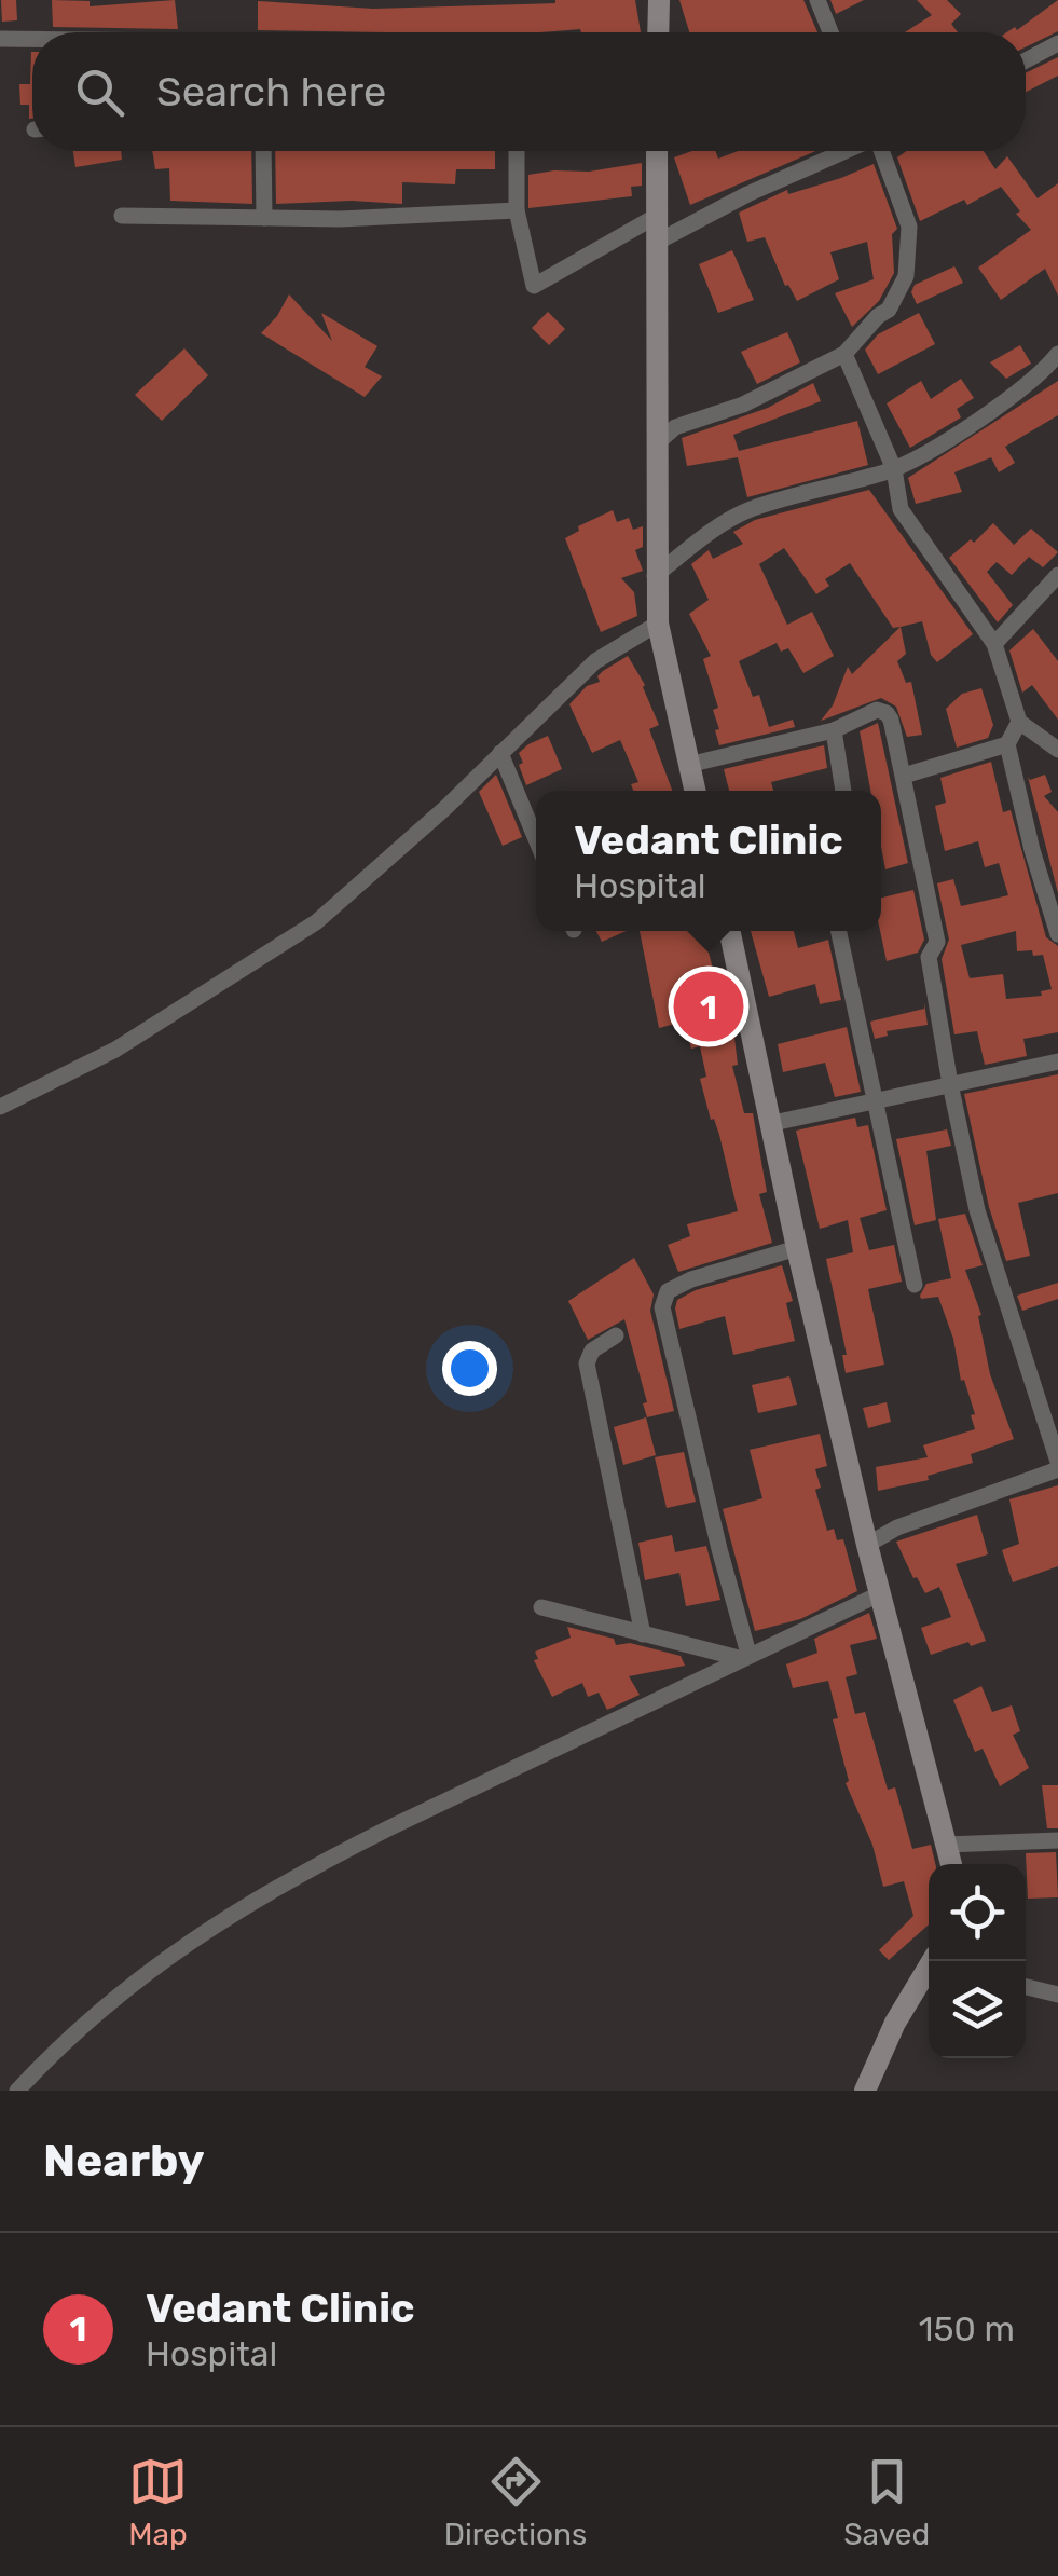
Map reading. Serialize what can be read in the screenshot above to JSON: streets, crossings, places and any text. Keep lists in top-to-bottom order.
{
  "page": {
    "search": "Search here",
    "popup": ["Vedant Clinic", "Hospital"],
    "pins": "1",
    "heading": "Nearby",
    "list": [
      {
        "mark": "1",
        "name": "Vedant Clinic",
        "note": "Hospital",
        "value": "150 m"
      }
    ],
    "nav": ["Map", "Directions", "Saved"]
  }
}
